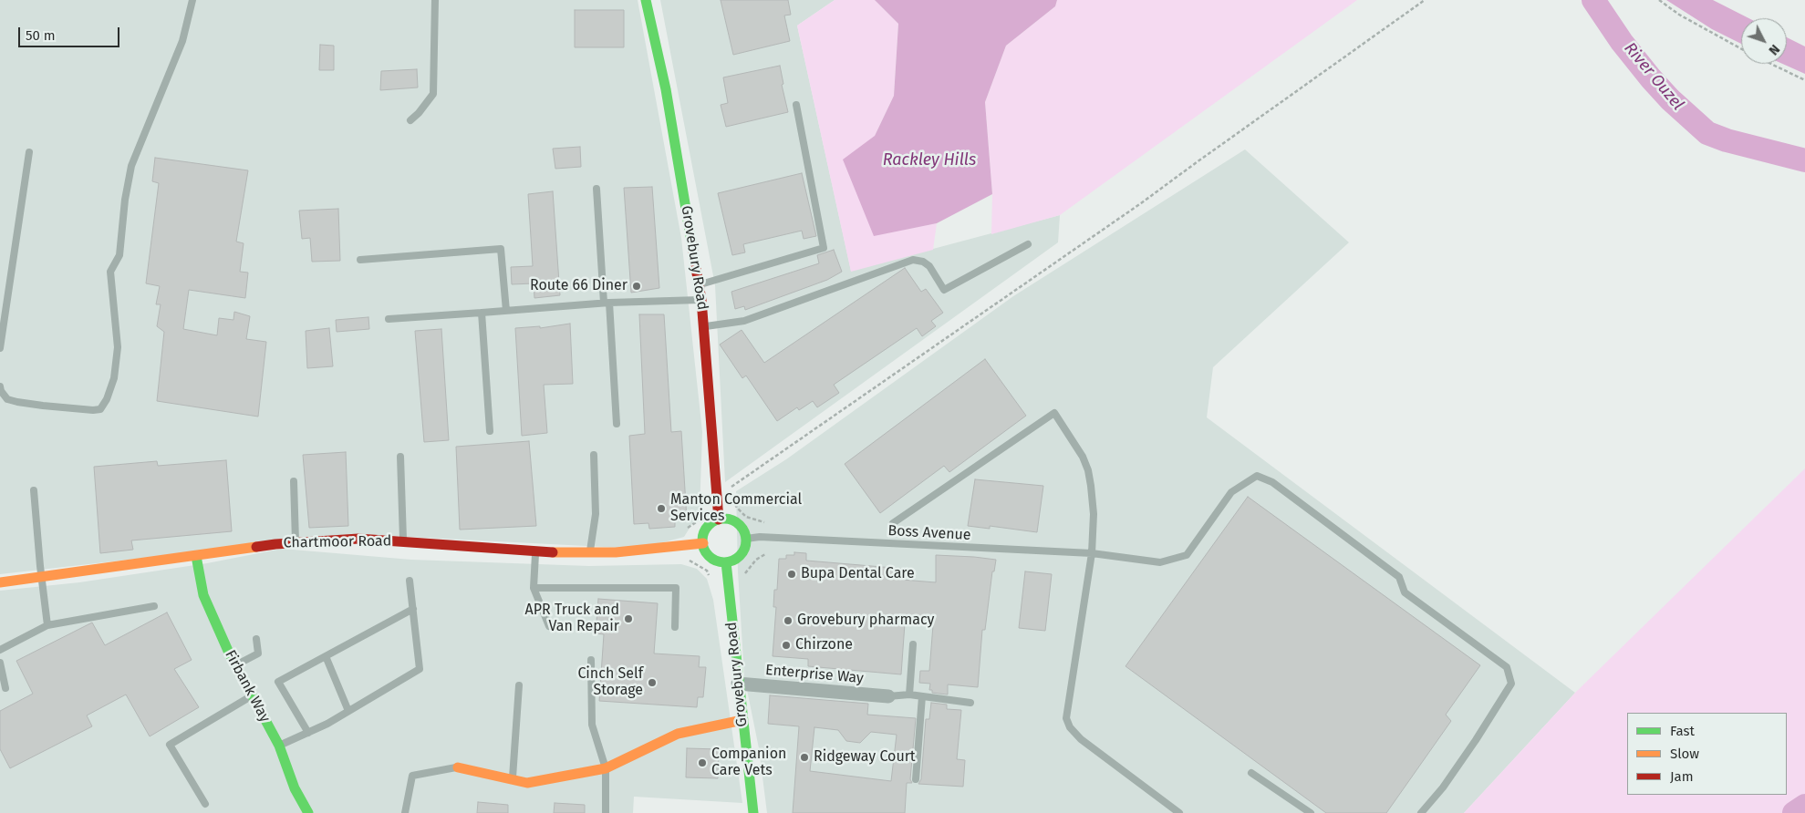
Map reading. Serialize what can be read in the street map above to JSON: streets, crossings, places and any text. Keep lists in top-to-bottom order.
{
  "streets": {
    "street": [
      "Grovebury Road",
      "Chartmoor Road",
      "Enterprise Way",
      "Firbank Way"
    ],
    "lane": ["Boss Avenue"]
  },
  "crossings": [
    ["Grovebury Road", "Boss Avenue"],
    ["Grovebury Road", "Chartmoor Road"],
    ["Grovebury Road", "Enterprise Way"],
    ["Boss Avenue", "Chartmoor Road"],
    ["Chartmoor Road", "Firbank Way"]
  ],
  "water": ["River Ouzel", "Rackley Hills"],
  "places": [
    "Route 66 Diner",
    "Manton Commercial Services",
    "Bupa Dental Care",
    "APR Truck and Van Repair",
    "Grovebury pharmacy",
    "Chirzone",
    "Cinch Self Storage",
    "Ridgeway Court",
    "Companion Care Vets"
  ],
  "legend": ["Fast", "Slow", "Jam"],
  "scale_bar": "50 m",
  "north": "bottom right"
}
